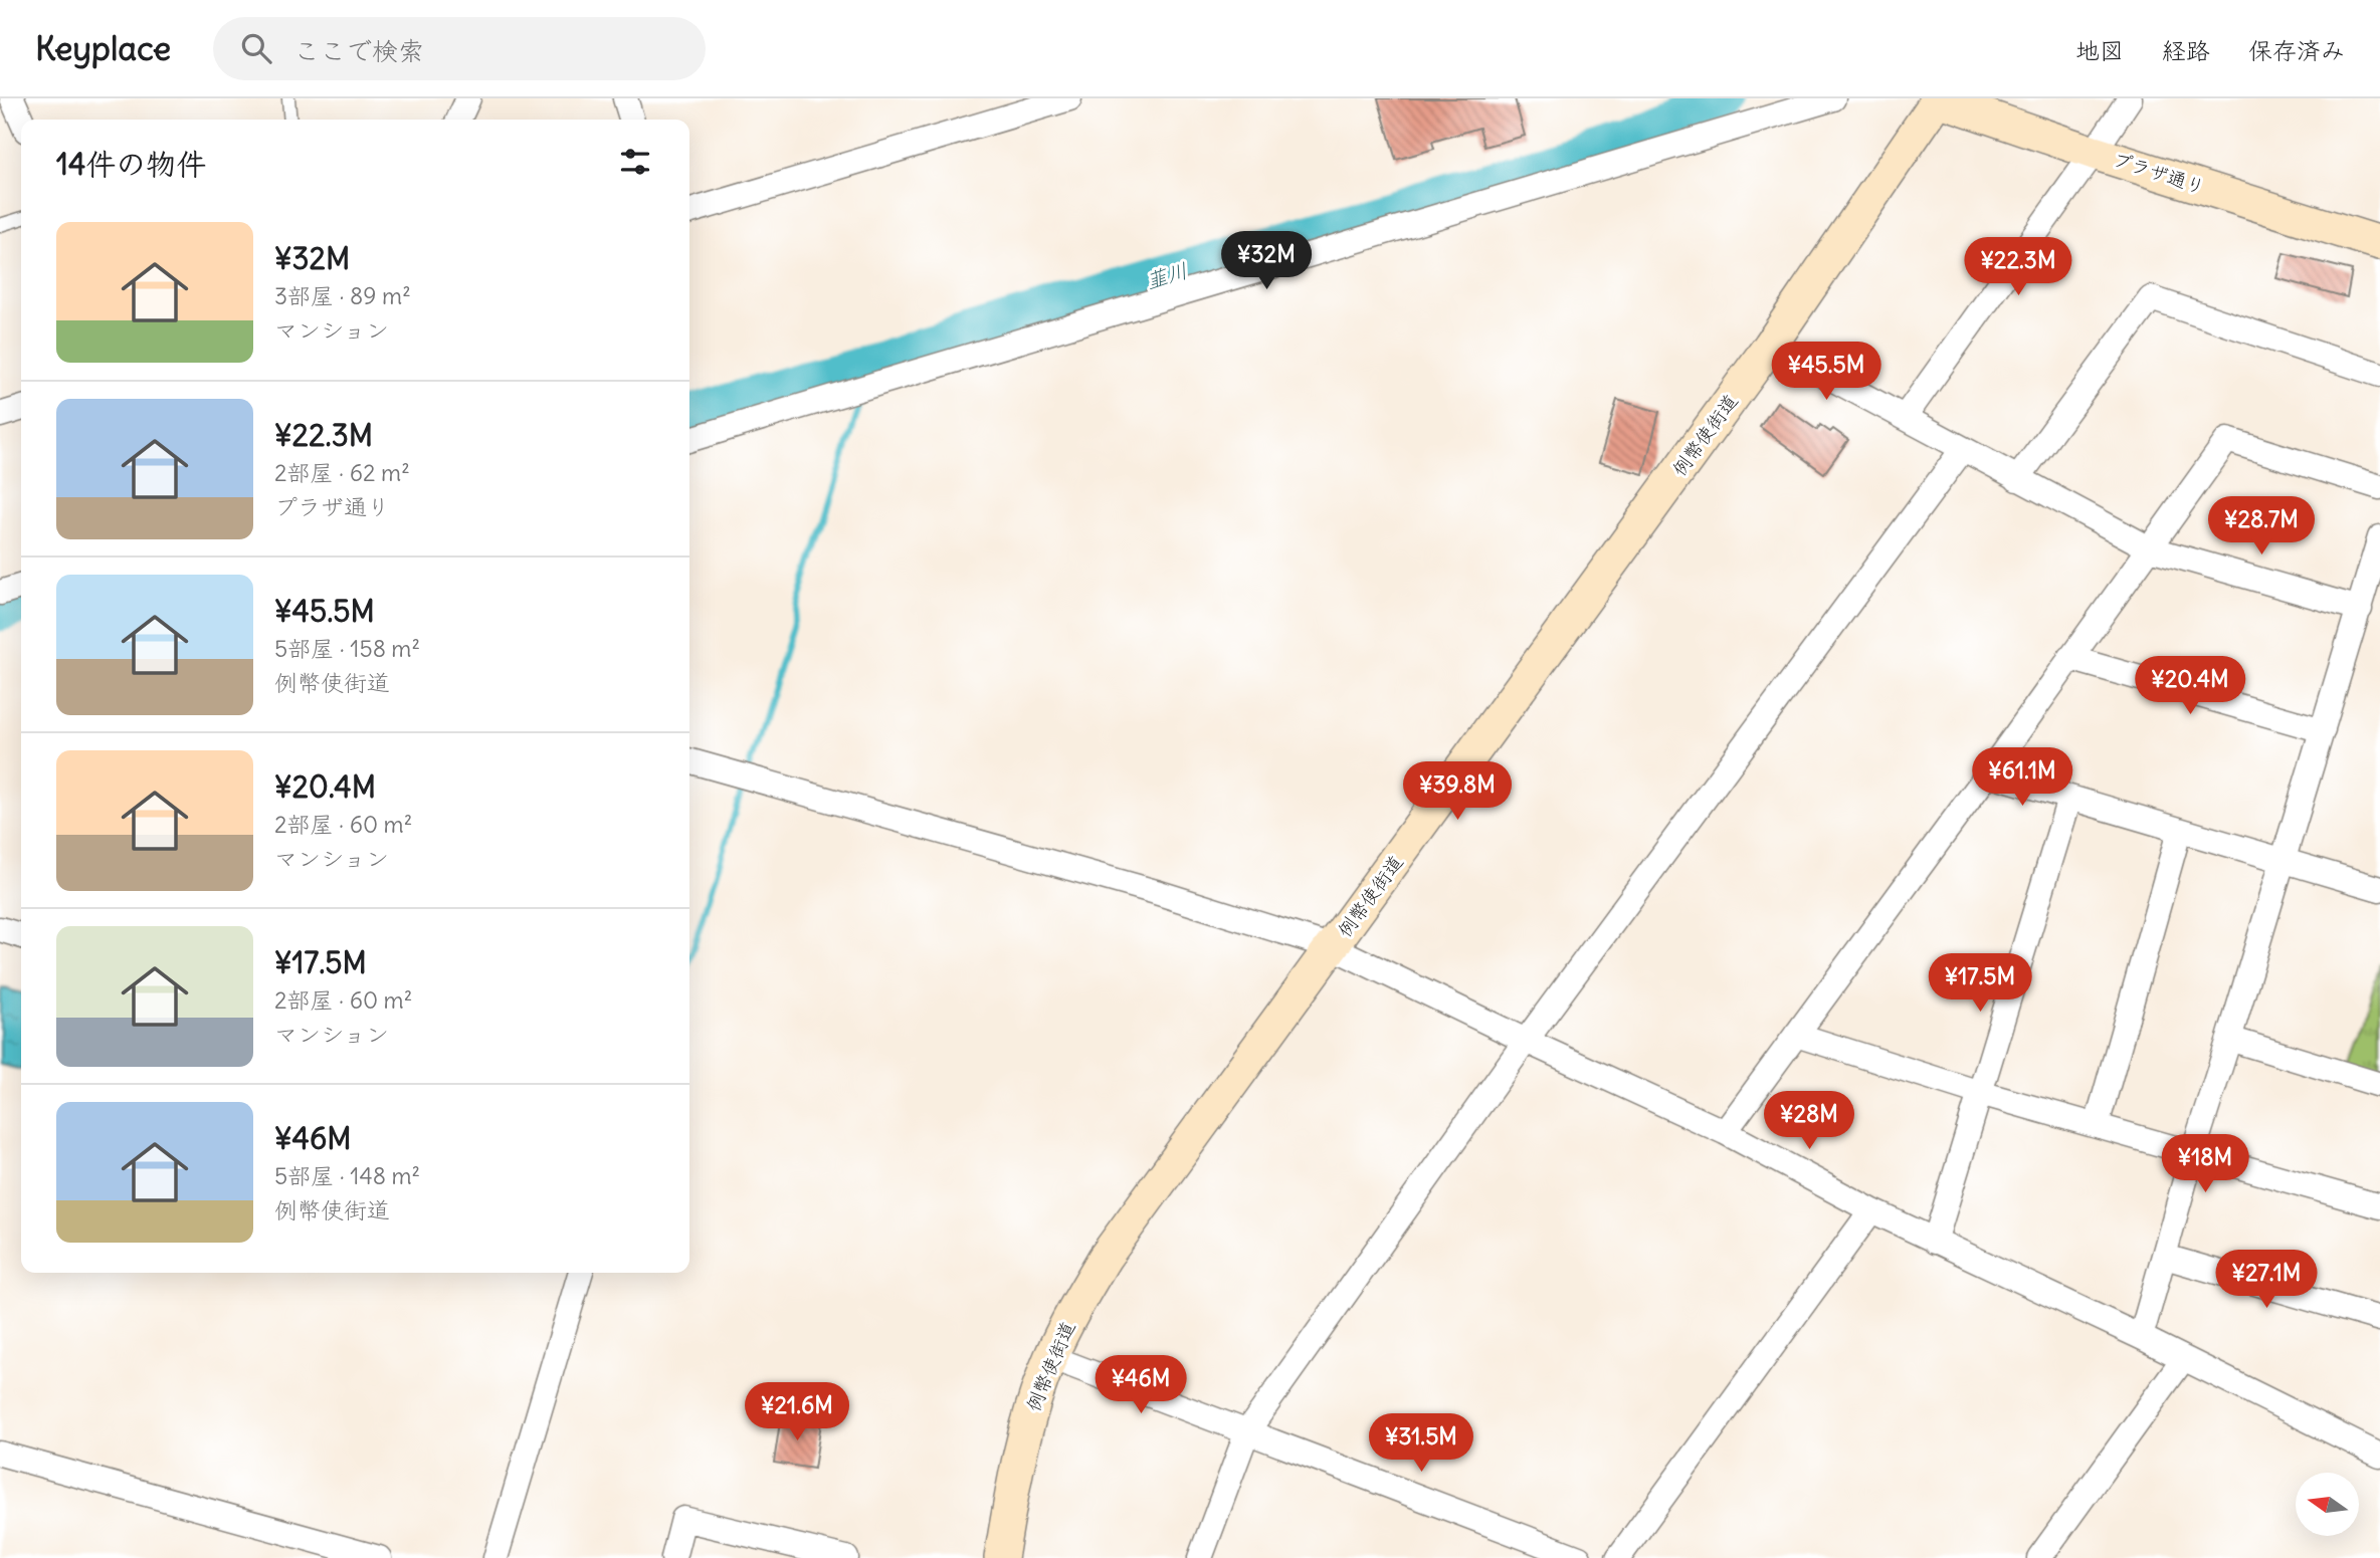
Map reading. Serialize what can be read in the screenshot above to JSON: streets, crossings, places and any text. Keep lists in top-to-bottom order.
{
  "streets": {
    "main road": ["プラザ通り", "例幣使街道"]
  },
  "crossings": [
    ["プラザ通り", "例幣使街道"]
  ],
  "water": ["韮川"],
  "north": "left",
  "page": {
    "header": "Keyplace",
    "search": "ここで検索",
    "nav": ["地図", "経路", "保存済み"],
    "heading": "14件の物件",
    "list": [
      {
        "name": "¥32M",
        "note": "3部屋 · 89 m² · マンション"
      },
      {
        "name": "¥22.3M",
        "note": "2部屋 · 62 m² · プラザ通り"
      },
      {
        "name": "¥45.5M",
        "note": "5部屋 · 158 m² · 例幣使街道"
      },
      {
        "name": "¥20.4M",
        "note": "2部屋 · 60 m² · マンション"
      },
      {
        "name": "¥17.5M",
        "note": "2部屋 · 60 m² · マンション"
      },
      {
        "name": "¥46M",
        "note": "5部屋 · 148 m² · 例幣使街道"
      }
    ],
    "price": [
      "¥32M",
      "¥22.3M",
      "¥45.5M",
      "¥28.7M",
      "¥20.4M",
      "¥61.1M",
      "¥39.8M",
      "¥17.5M",
      "¥28M",
      "¥18M",
      "¥27.1M",
      "¥46M",
      "¥21.6M",
      "¥31.5M"
    ]
  }
}
